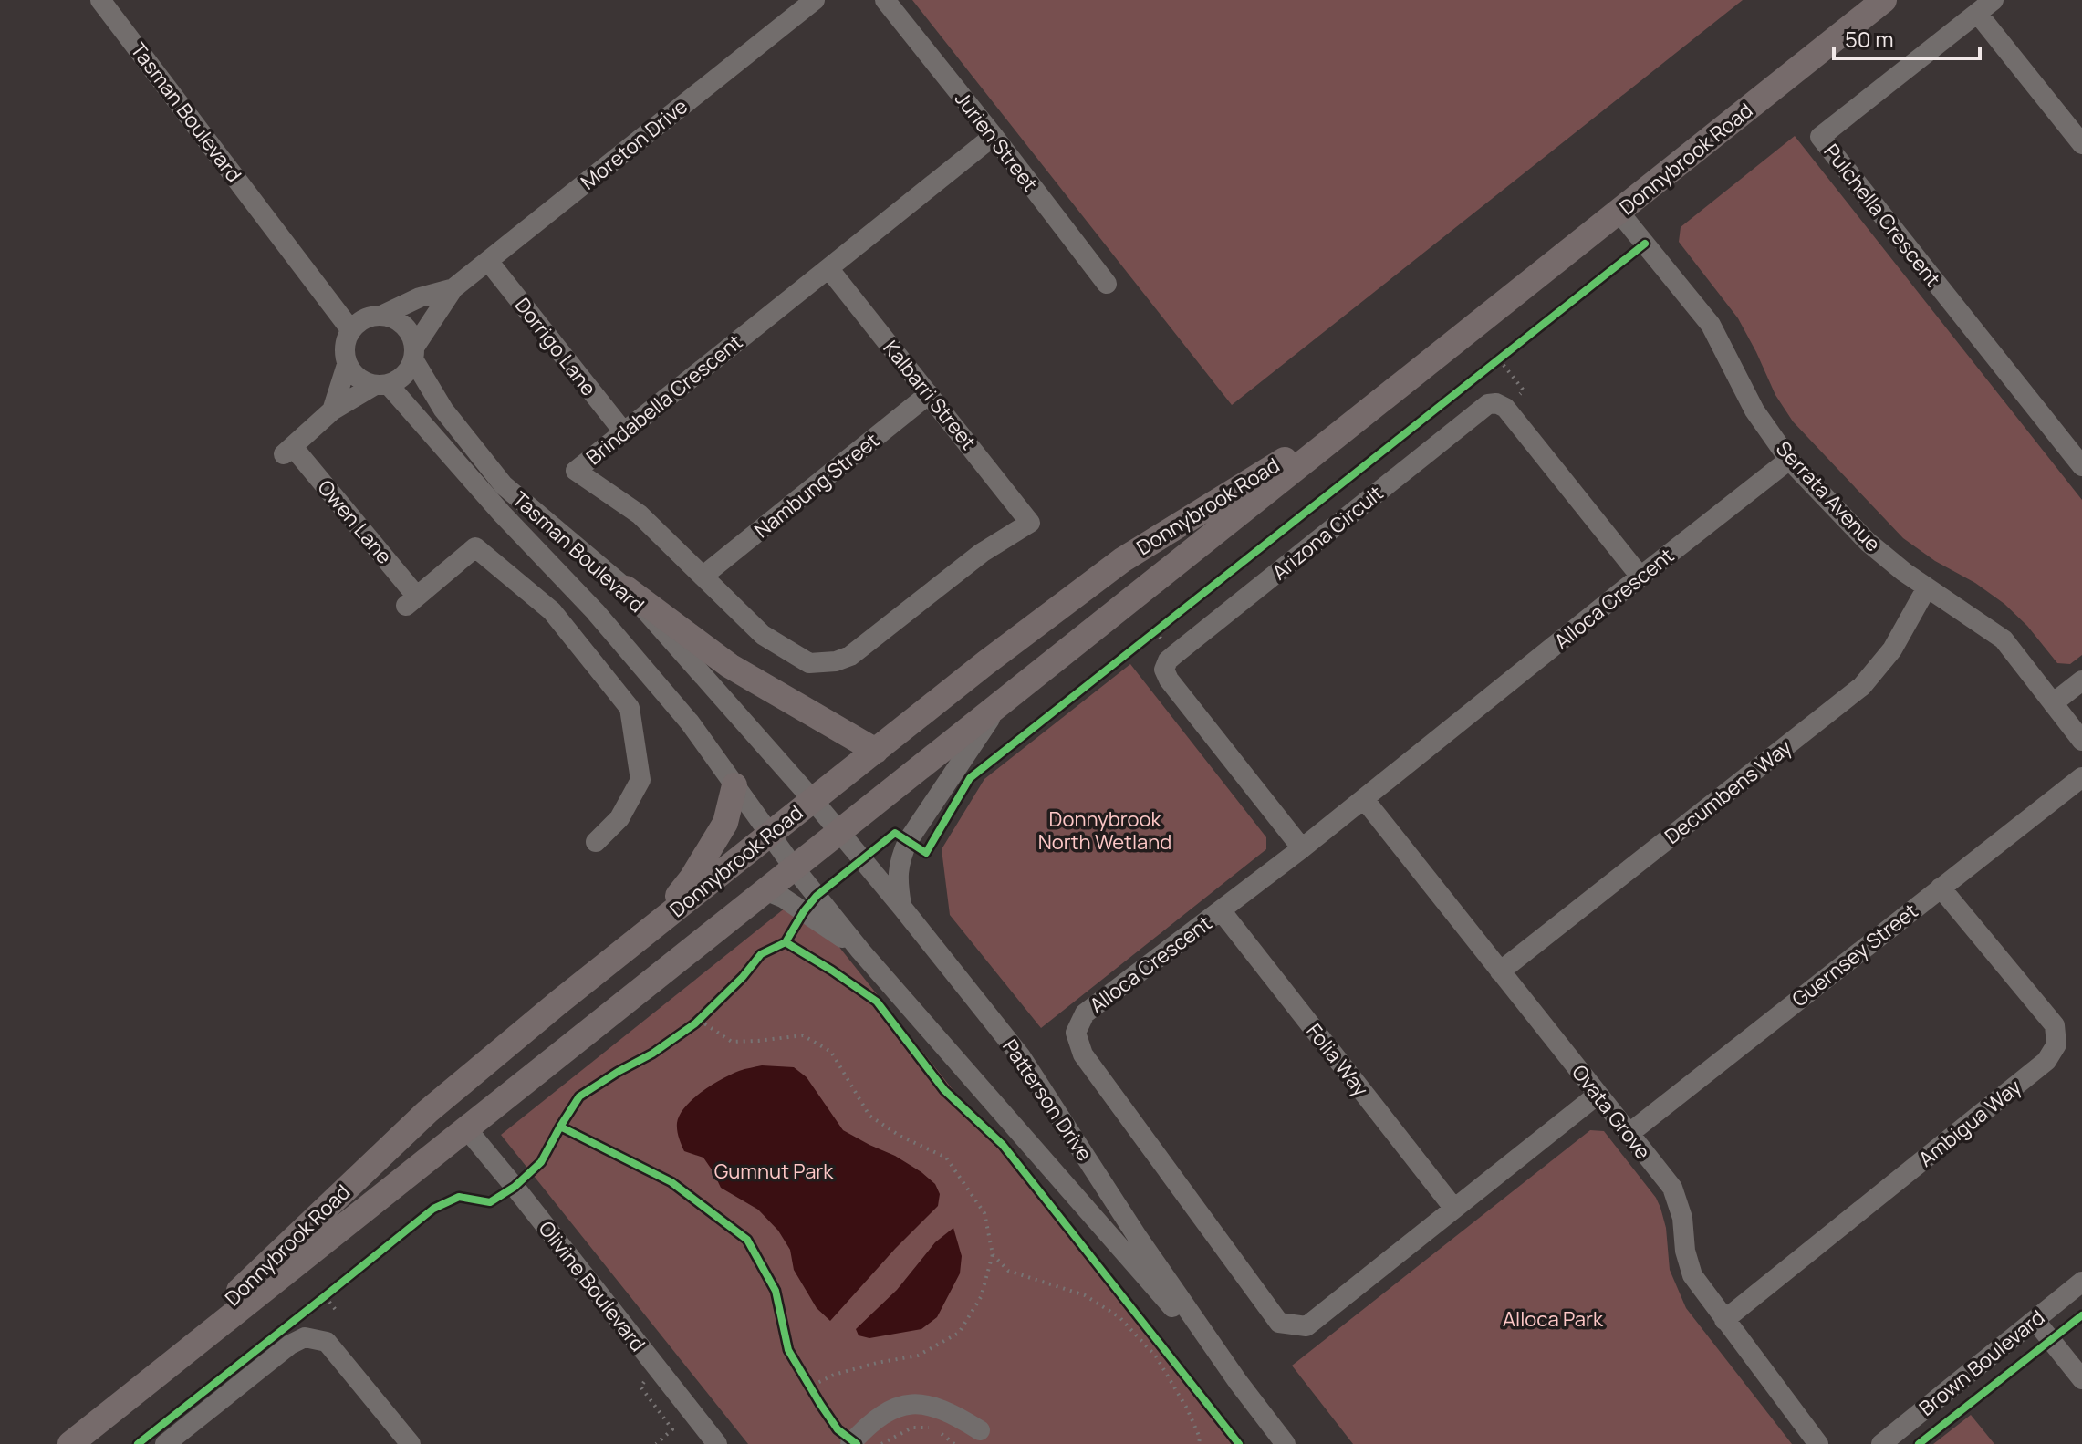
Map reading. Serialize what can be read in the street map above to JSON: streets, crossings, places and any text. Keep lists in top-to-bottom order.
{
  "streets": {
    "main road": ["Donnybrook Road"],
    "street": [
      "Tasman Boulevard",
      "Jurien Street",
      "Moreton Drive",
      "Pulchella Crescent",
      "Dorrigo Lane",
      "Kalbarri Street",
      "Brindabella Crescent",
      "Nambung Street",
      "Serrata Avenue",
      "Owen Lane",
      "Arizona Circuit",
      "Alloca Crescent",
      "Decumbens Way",
      "Guernsey Street",
      "Folia Way",
      "Patterson Drive",
      "Ovata Grove",
      "Ambigua Way",
      "Olivine Boulevard",
      "Brown Boulevard"
    ]
  },
  "crossings": [
    ["Tasman Boulevard", "Moreton Drive"],
    ["Tasman Boulevard", "Donnybrook Road"],
    ["Tasman Boulevard", "Patterson Drive"],
    ["Jurien Street", "Brindabella Crescent"],
    ["Moreton Drive", "Dorrigo Lane"],
    ["Donnybrook Road", "Serrata Avenue"],
    ["Donnybrook Road", "Patterson Drive"],
    ["Donnybrook Road", "Olivine Boulevard"],
    ["Dorrigo Lane", "Brindabella Crescent"],
    ["Kalbarri Street", "Brindabella Crescent"],
    ["Kalbarri Street", "Nambung Street"],
    ["Brindabella Crescent", "Nambung Street"],
    ["Serrata Avenue", "Alloca Crescent"],
    ["Serrata Avenue", "Decumbens Way"],
    ["Arizona Circuit", "Alloca Crescent"],
    ["Alloca Crescent", "Folia Way"],
    ["Alloca Crescent", "Ovata Grove"],
    ["Decumbens Way", "Ovata Grove"],
    ["Guernsey Street", "Ovata Grove"],
    ["Guernsey Street", "Ambigua Way"],
    ["Ovata Grove", "Ambigua Way"]
  ],
  "parks": ["Donnybrook North Wetland", "Gumnut Park", "Alloca Park"],
  "scale_bar": "50 m"
}
